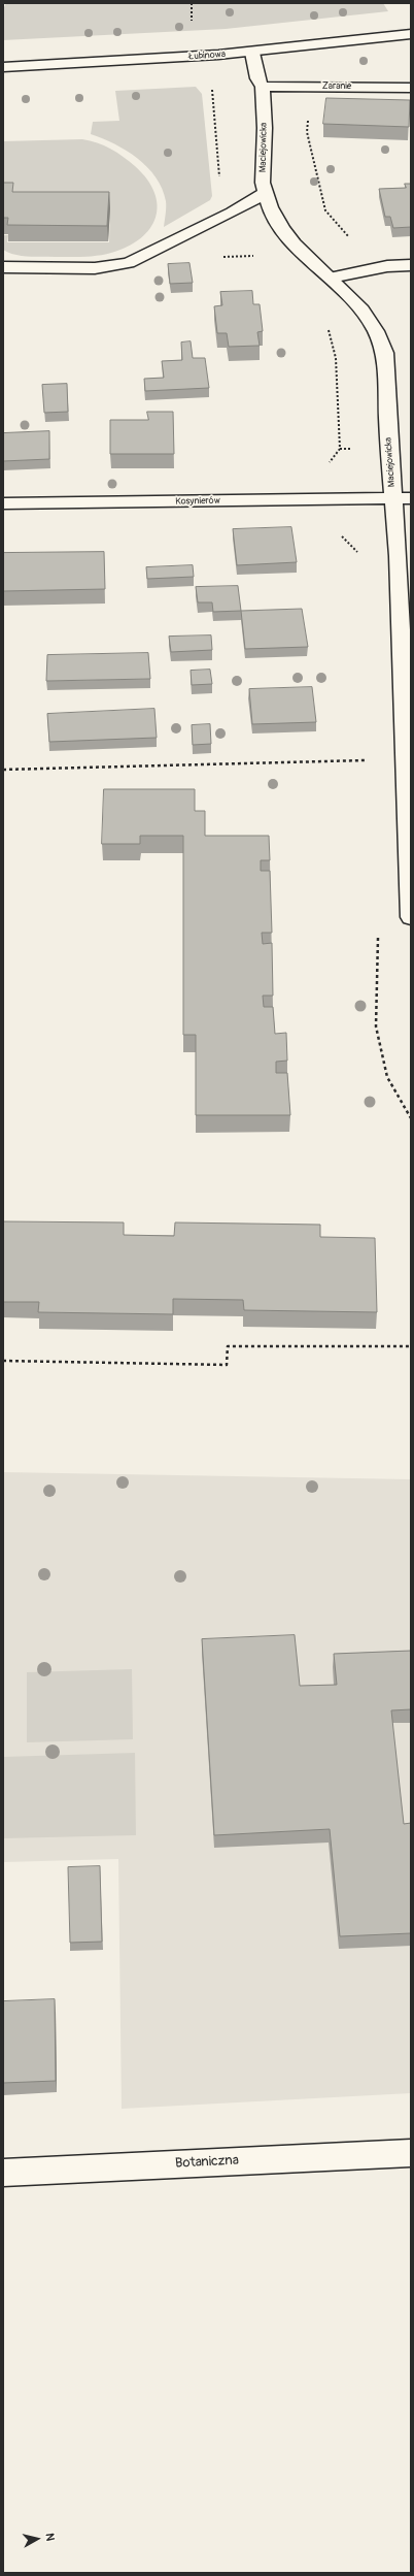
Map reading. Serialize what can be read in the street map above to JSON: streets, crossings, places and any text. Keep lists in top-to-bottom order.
{
  "streets": {
    "street": [
      "Łubinowa",
      "Zaranie",
      "Maciejowicka",
      "Kosynierów",
      "Botaniczna"
    ]
  },
  "crossings": [
    ["Łubinowa", "Maciejowicka"],
    ["Zaranie", "Maciejowicka"],
    ["Maciejowicka", "Kosynierów"]
  ],
  "north": "right"
}
